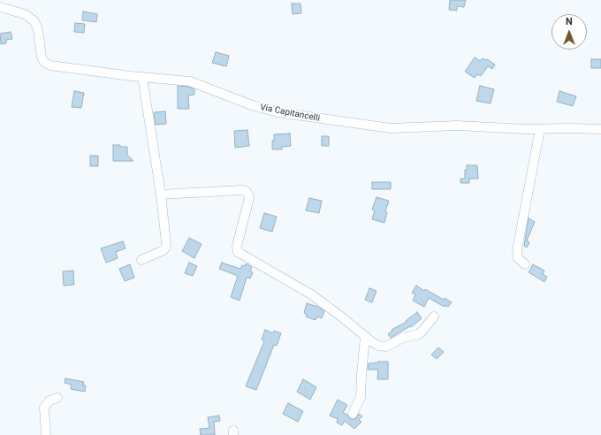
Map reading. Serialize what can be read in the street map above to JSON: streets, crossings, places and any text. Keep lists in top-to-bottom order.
{
  "streets": {
    "street": ["Via Capitancelli"]
  },
  "north": "top"
}
